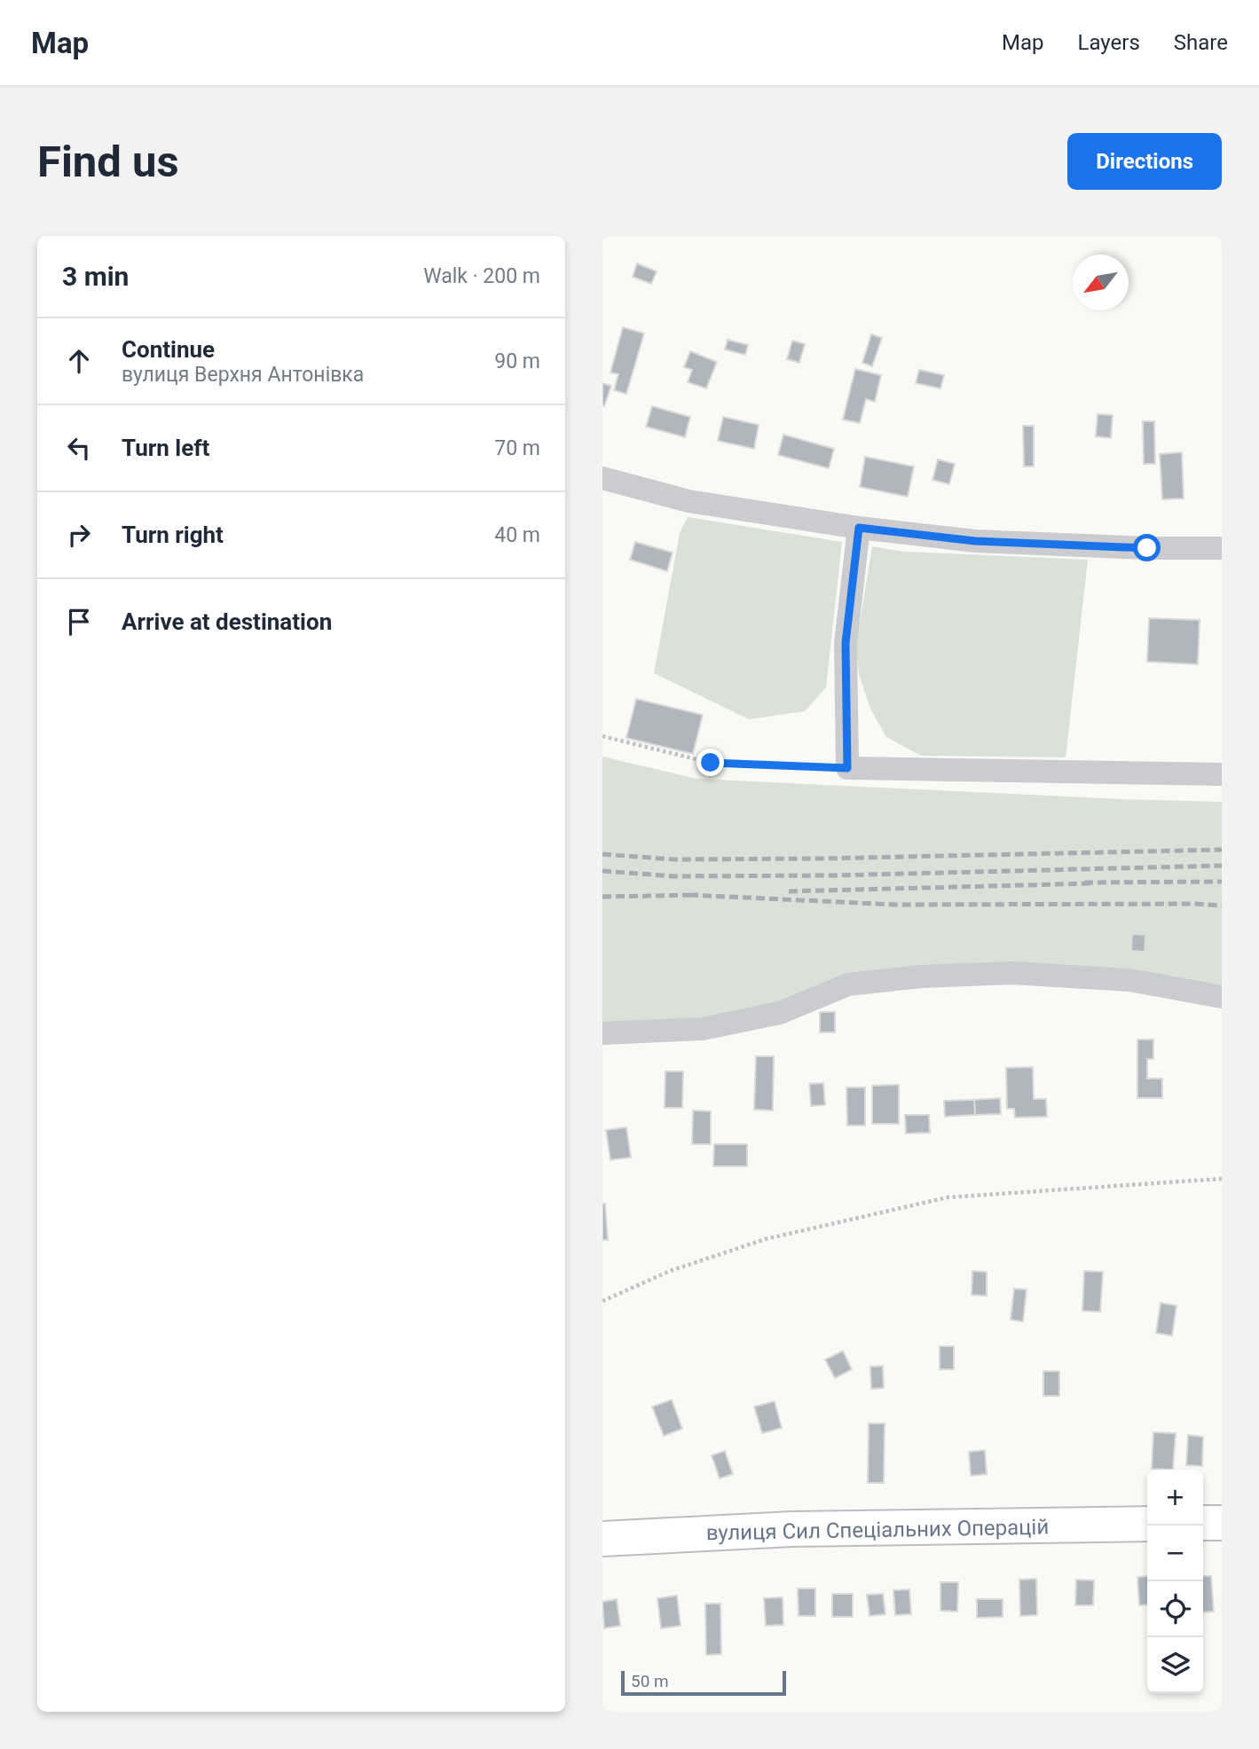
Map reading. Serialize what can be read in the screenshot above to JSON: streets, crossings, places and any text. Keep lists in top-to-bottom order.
{
  "streets": {
    "main road": ["вулиця Сил Спеціальних Операцій"]
  },
  "scale_bar": "50 m",
  "north": "bottom left",
  "page": {
    "header": "Map",
    "nav": ["Map", "Layers", "Share"],
    "buttons": "Directions",
    "title": "Find us",
    "heading": ["3 min", "Walk · 200 m"],
    "list": [
      ["Continue", "вулиця Верхня Антонівка", "90 m"],
      ["Turn left", "70 m"],
      ["Turn right", "40 m"],
      "Arrive at destination"
    ],
    "map_buttons": ["+", "−"],
    "scale": "50 m"
  }
}
